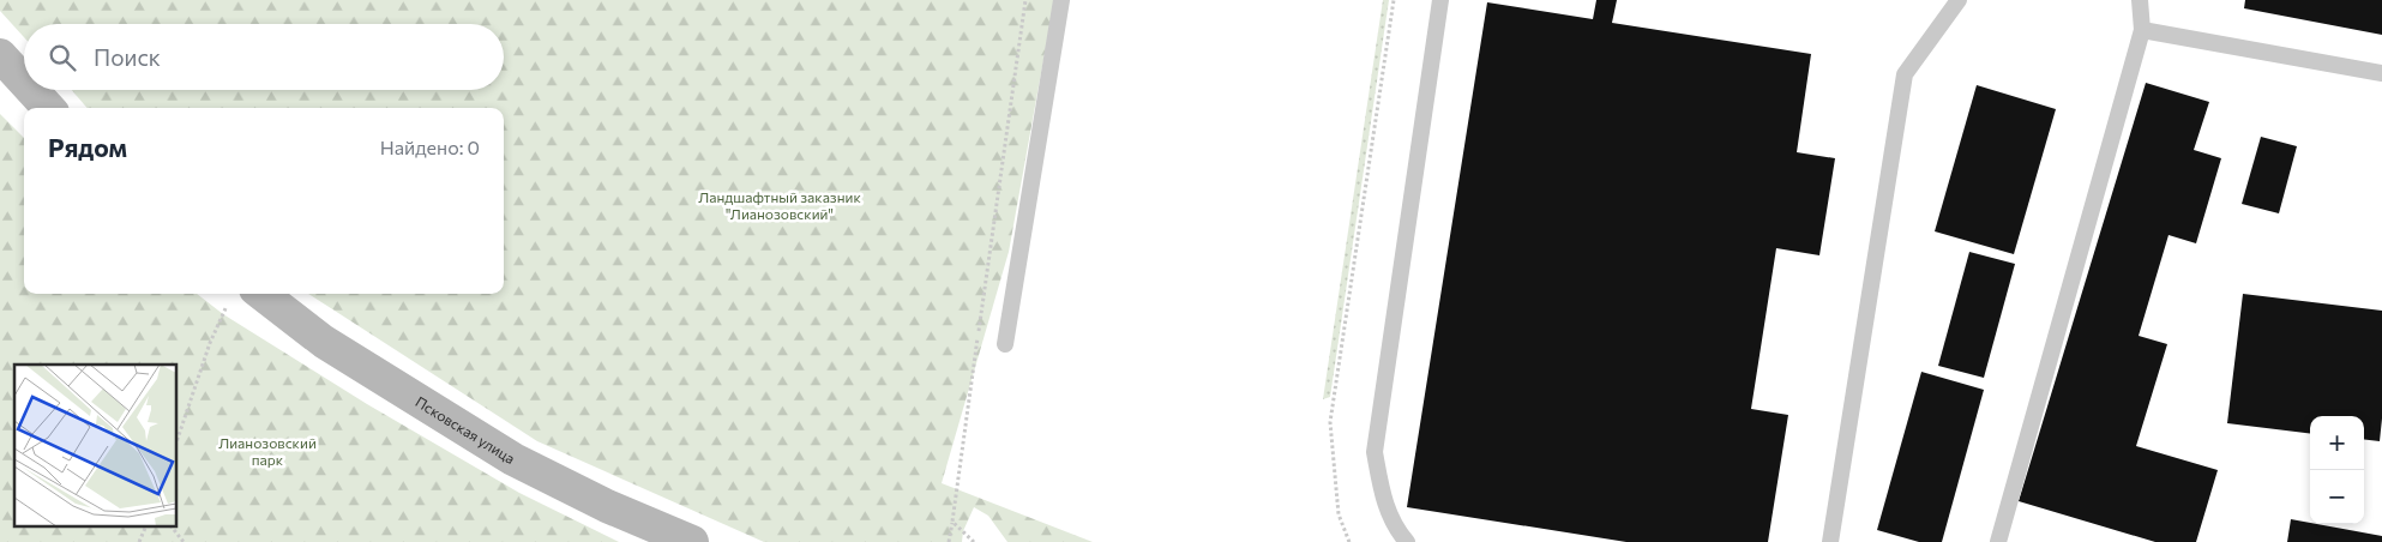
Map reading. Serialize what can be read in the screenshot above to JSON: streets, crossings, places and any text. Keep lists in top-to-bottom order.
{
  "streets": {
    "street": ["Псковская улица"]
  },
  "parks": ["Ландшафтный заказник \"Лианозовский\"", "Лианозовский парк"],
  "page": {
    "search": "Поиск",
    "heading": ["Рядом", "Найдено: 0"],
    "map_buttons": ["+", "−"]
  }
}
